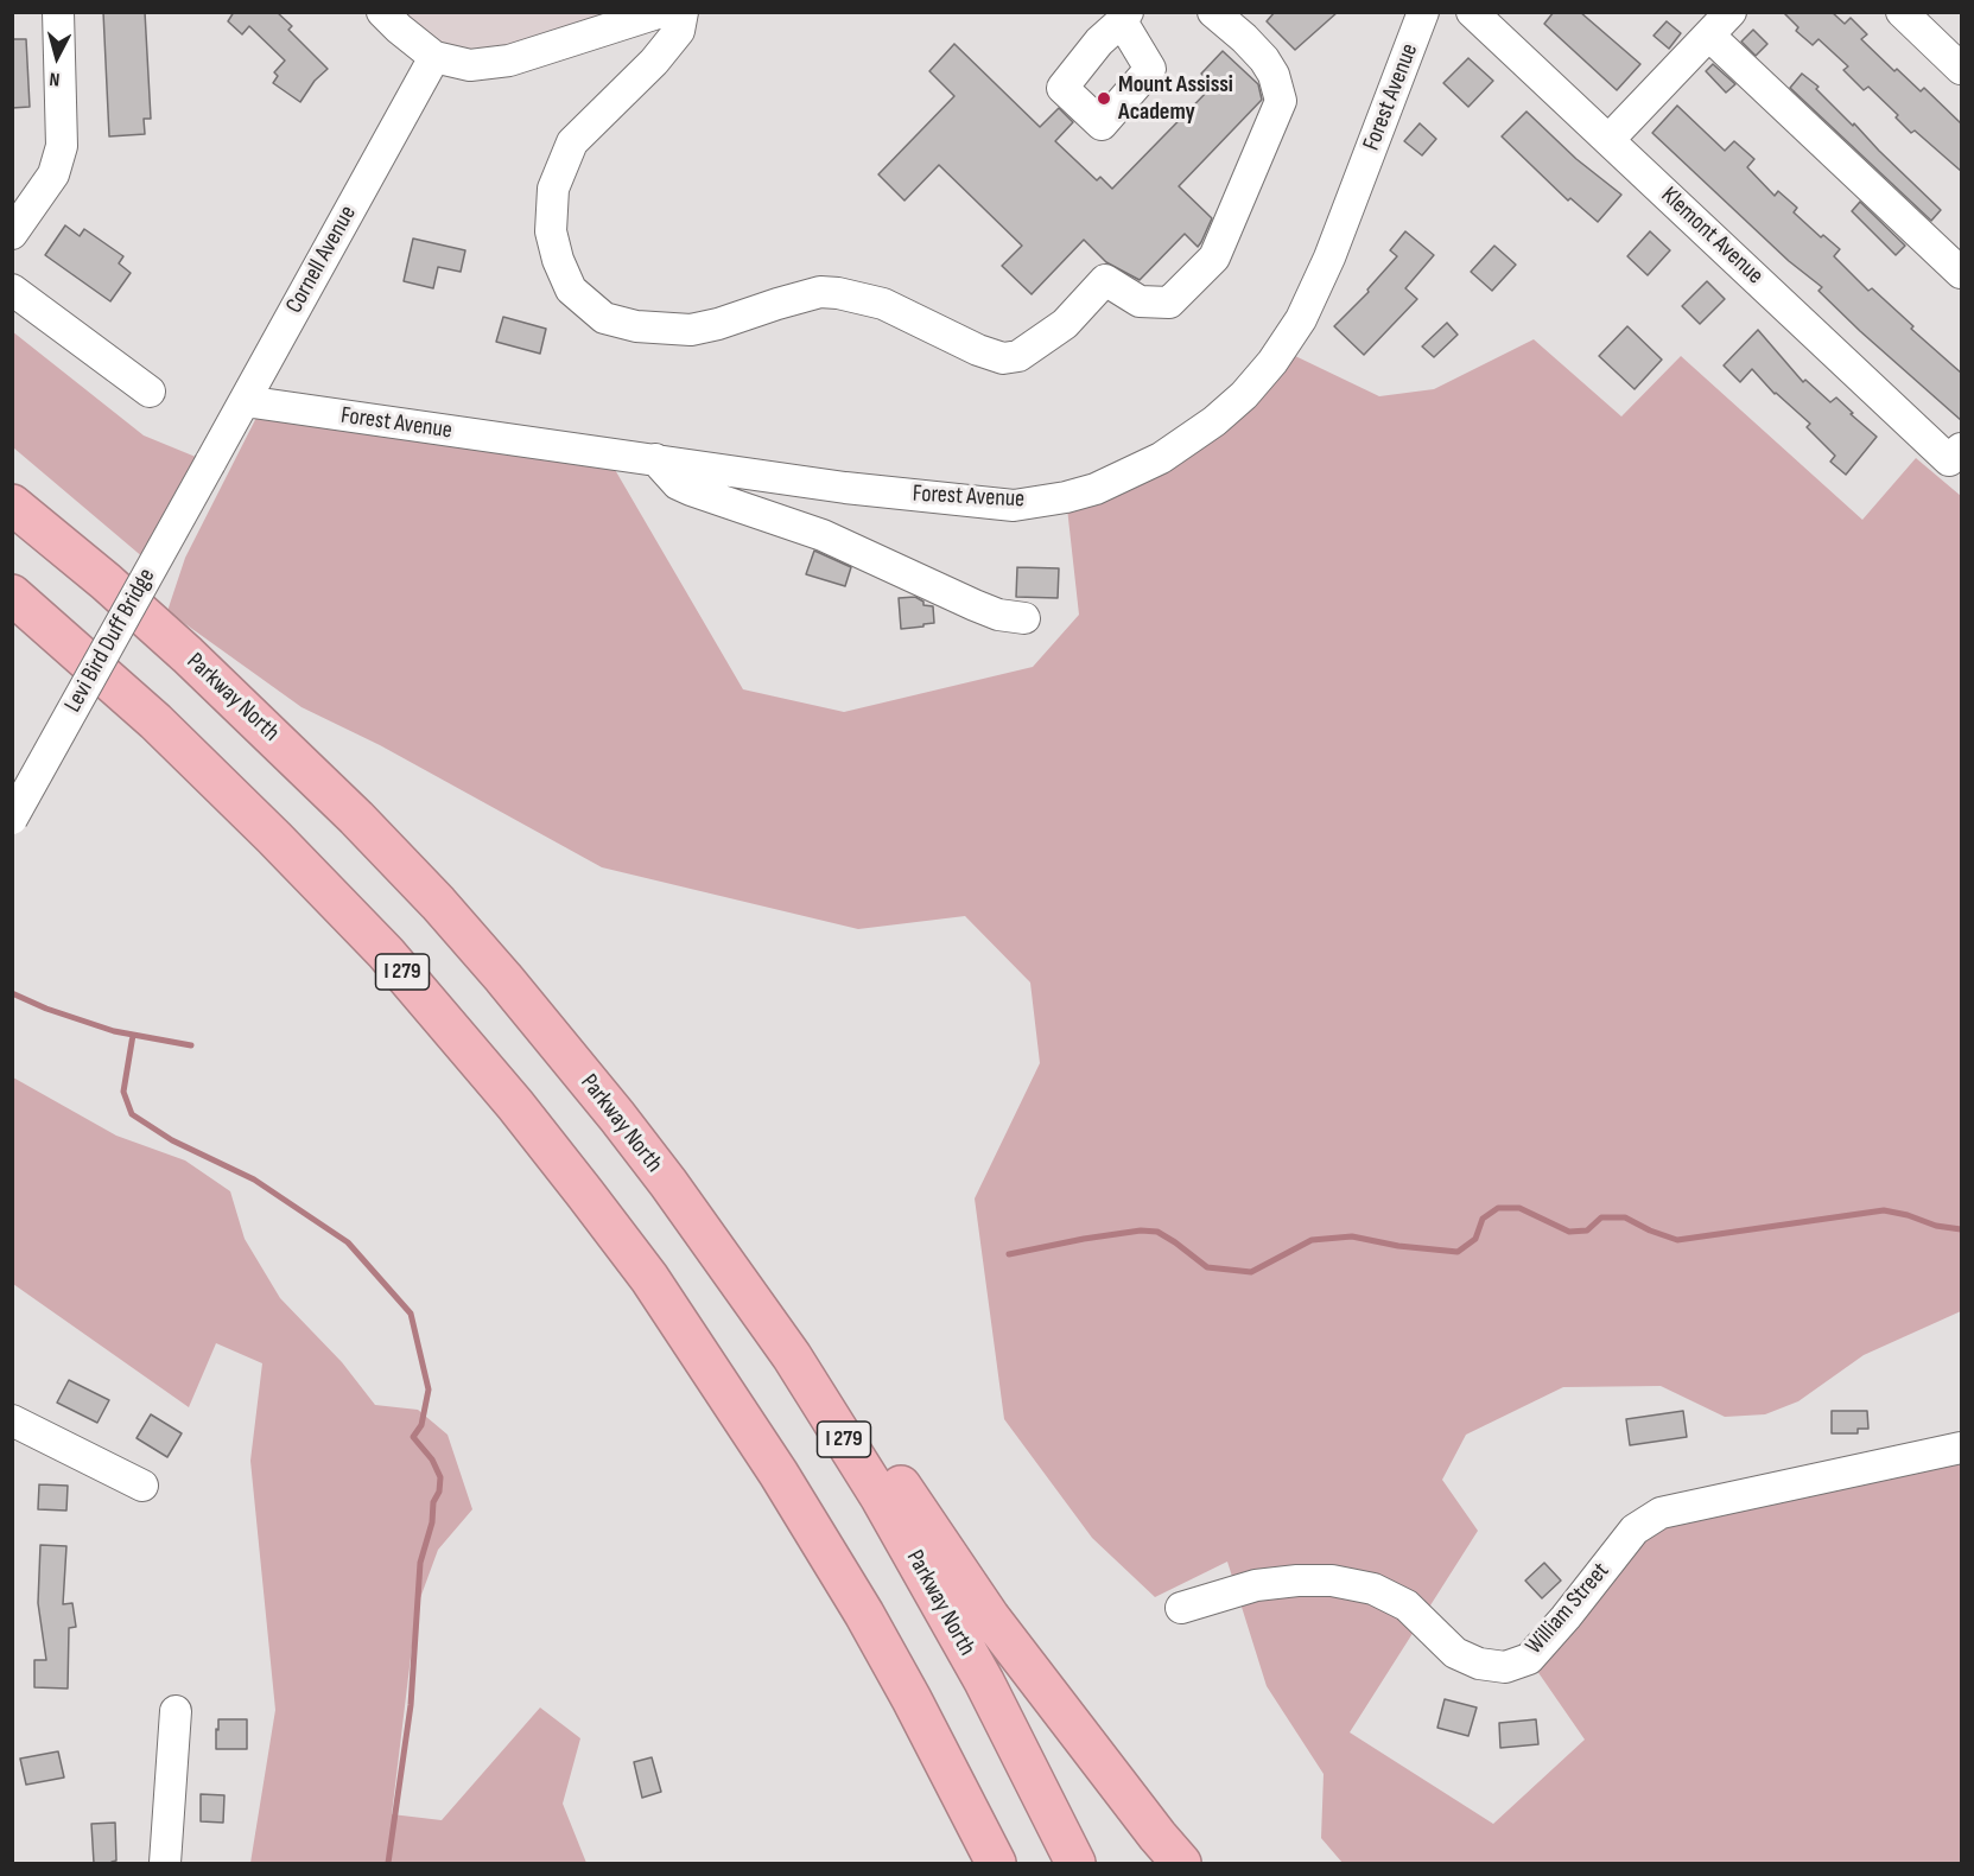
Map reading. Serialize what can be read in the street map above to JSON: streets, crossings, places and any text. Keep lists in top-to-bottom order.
{
  "streets": {
    "highway": ["Parkway North", "I 279"],
    "street": [
      "Forest Avenue",
      "Klemont Avenue",
      "Cornell Avenue",
      "Levi Bird Duff Bridge",
      "William Street"
    ]
  },
  "crossings": [
    ["Forest Avenue", "Cornell Avenue"],
    ["Cornell Avenue", "Levi Bird Duff Bridge"]
  ],
  "places": ["Mount Assissi Academy"],
  "north": "bottom"
}
